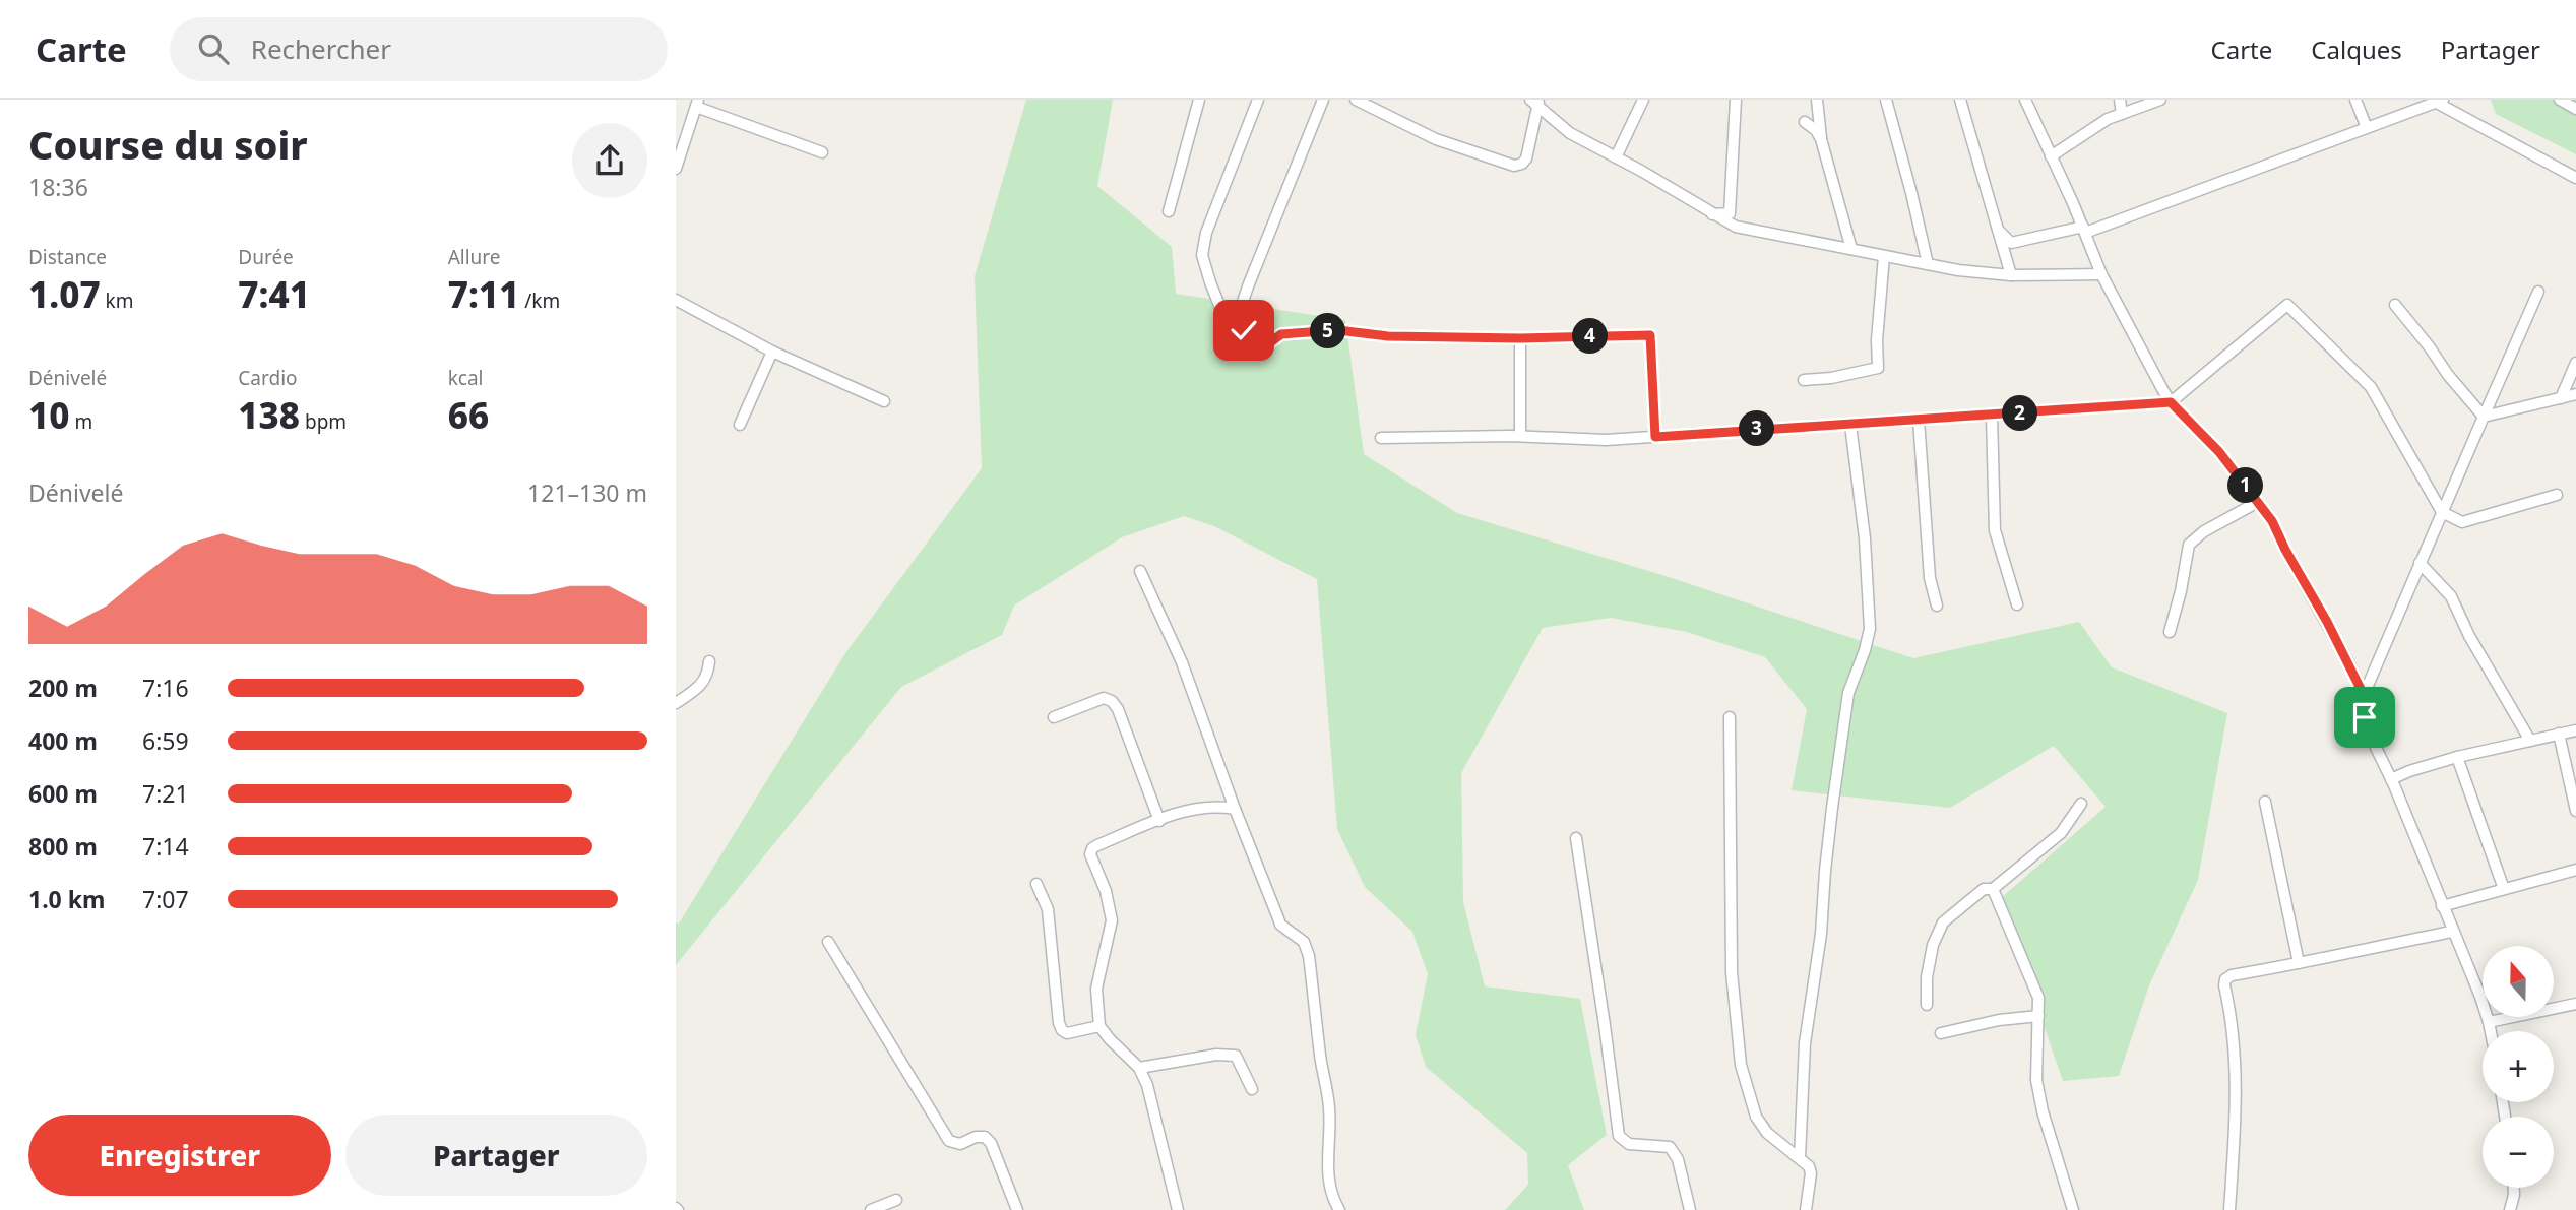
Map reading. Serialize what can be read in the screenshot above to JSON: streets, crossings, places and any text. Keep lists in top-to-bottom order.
{
  "north": "top",
  "page": {
    "header": "Carte",
    "search": "Rechercher",
    "nav": ["Carte", "Calques", "Partager"],
    "heading": ["Course du soir", "18:36"],
    "stats": [
      ["Distance", "1.07 km"],
      ["Durée", "7:41"],
      ["Allure", "7:11 /km"],
      ["Dénivelé", "10 m"],
      ["Cardio", "138 bpm"],
      ["kcal", "66"]
    ],
    "pins": [
      "5",
      "4",
      "2",
      "3",
      "1"
    ],
    "chart": ["Dénivelé", "121–130 m"],
    "list": [
      {
        "name": "200 m",
        "note": "7:16"
      },
      {
        "name": "400 m",
        "note": "6:59"
      },
      {
        "name": "600 m",
        "note": "7:21"
      },
      {
        "name": "800 m",
        "note": "7:14"
      },
      {
        "name": "1.0 km",
        "note": "7:07"
      }
    ],
    "map_buttons": ["+", "−"],
    "buttons": ["Enregistrer", "Partager"]
  }
}
